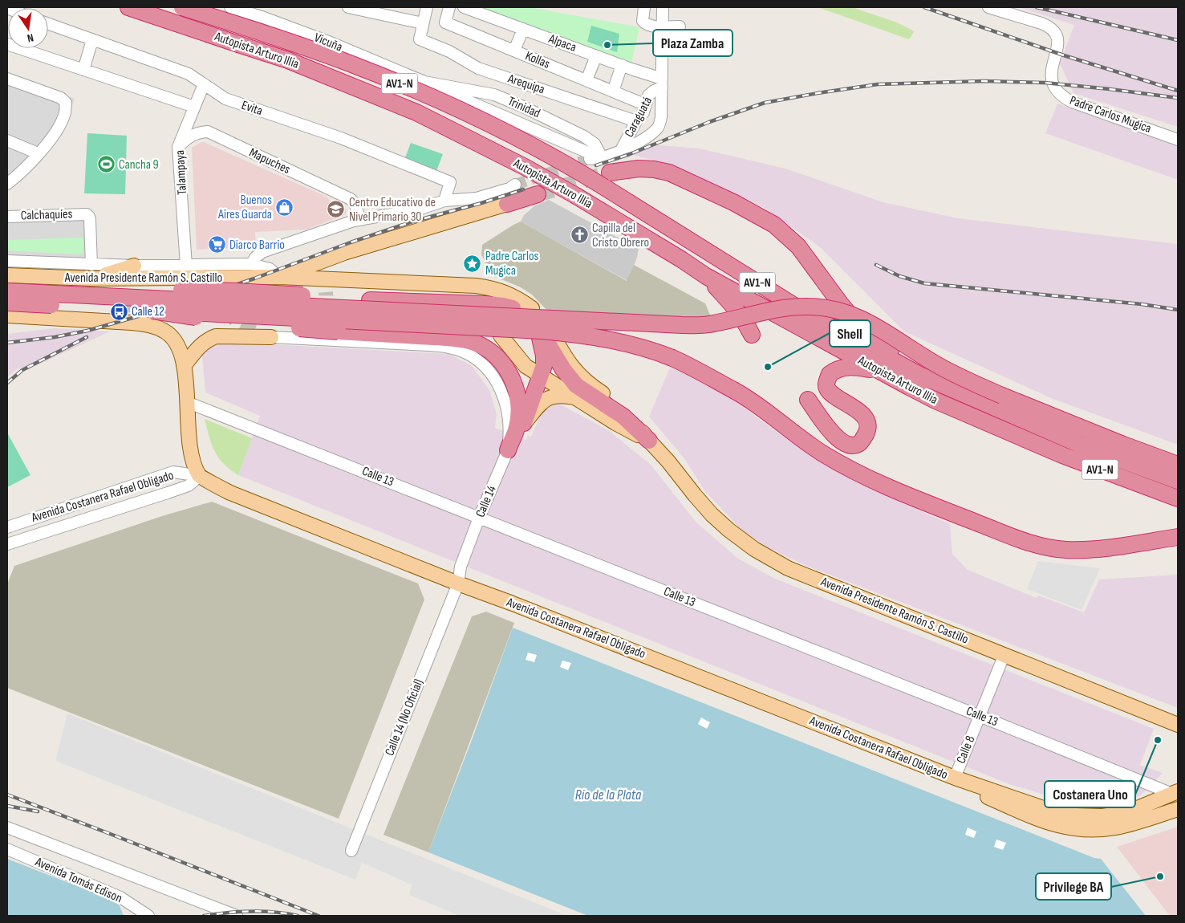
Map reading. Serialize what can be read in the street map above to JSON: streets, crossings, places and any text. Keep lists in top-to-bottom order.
{
  "streets": {
    "highway": ["Autopista Arturo Illia", "AV1-N"],
    "main road": ["Avenida Presidente Ramón S. Castillo", "Avenida Costanera Rafael Obligado"],
    "street": [
      "Vicuña",
      "Alpaca",
      "Kollas",
      "Arequipa",
      "Trinidad",
      "Evita",
      "Padre Carlos Mugica",
      "Caraguatá",
      "Mapuches",
      "Talampaya",
      "Calchaquíes",
      "Calle 13",
      "Calle 14",
      "Calle 14 (No Oficial)",
      "Calle 8",
      "Avenida Tomás Edison"
    ]
  },
  "crossings": [
    ["Vicuña", "Trinidad"],
    ["Alpaca", "Caraguatá"],
    ["Kollas", "Caraguatá"],
    ["Arequipa", "Caraguatá"],
    ["Evita", "Talampaya"],
    ["Mapuches", "Talampaya"],
    ["Talampaya", "Avenida Presidente Ramón S. Castillo"],
    ["Calchaquíes", "Avenida Presidente Ramón S. Castillo"],
    ["Avenida Presidente Ramón S. Castillo", "Calle 8"],
    ["Calle 13", "Avenida Costanera Rafael Obligado"],
    ["Calle 13", "Calle 14"],
    ["Calle 13", "Calle 8"],
    ["Avenida Costanera Rafael Obligado", "Calle 14"],
    ["Avenida Costanera Rafael Obligado", "Calle 14 (No Oficial)"],
    ["Avenida Costanera Rafael Obligado", "Calle 8"],
    ["Calle 14", "Calle 14 (No Oficial)"]
  ],
  "water": ["Río de la Plata"],
  "places": {
    "other": [
      "Plaza Zamba",
      "Shell",
      "Costanera Uno",
      "Privilege BA"
    ],
    "sports": ["Cancha 9"],
    "shop": ["Buenos Aires Guarda"],
    "school or university": ["Centro Educativo de Nivel Primario 30"],
    "church": ["Capilla del Cristo Obrero"],
    "supermarket": ["Diarco Barrio"],
    "place": ["Padre Carlos Mugica"],
    "bus stop": ["Calle 12"]
  },
  "north": "bottom"
}
